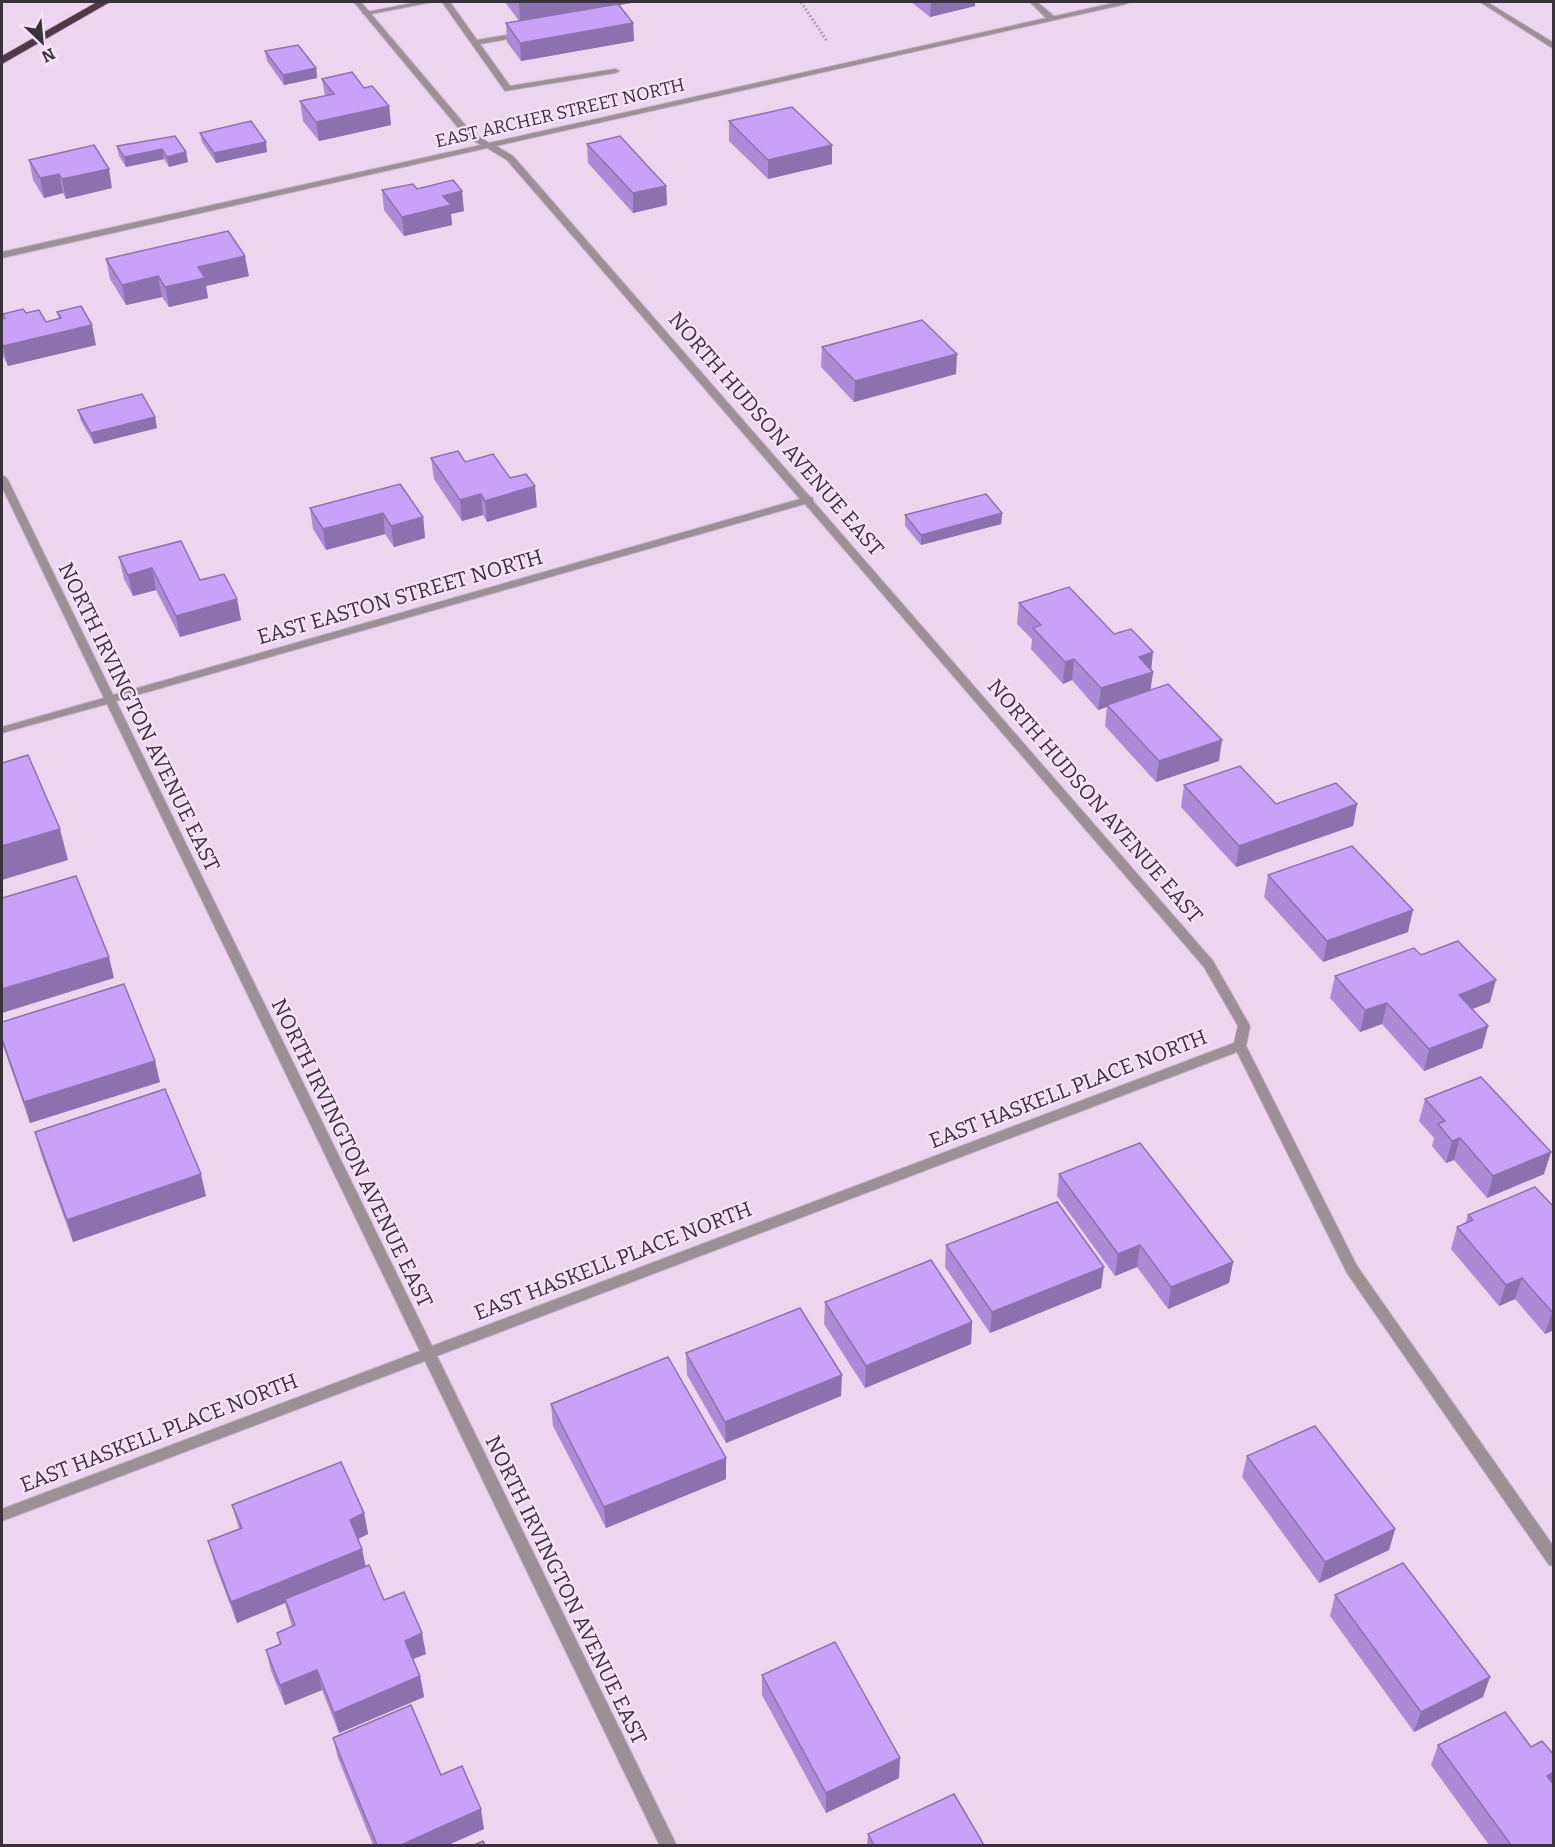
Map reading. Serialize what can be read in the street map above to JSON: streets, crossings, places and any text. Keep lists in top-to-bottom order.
{
  "streets": {
    "street": [
      "EAST ARCHER STREET NORTH",
      "NORTH HUDSON AVENUE EAST",
      "EAST EASTON STREET NORTH",
      "NORTH IRVINGTON AVENUE EAST",
      "EAST HASKELL PLACE NORTH"
    ]
  },
  "crossings": [
    ["EAST ARCHER STREET NORTH", "NORTH HUDSON AVENUE EAST"],
    ["NORTH HUDSON AVENUE EAST", "EAST EASTON STREET NORTH"],
    ["NORTH HUDSON AVENUE EAST", "EAST HASKELL PLACE NORTH"],
    ["EAST EASTON STREET NORTH", "NORTH IRVINGTON AVENUE EAST"],
    ["NORTH IRVINGTON AVENUE EAST", "EAST HASKELL PLACE NORTH"]
  ],
  "north": "bottom right"
}
